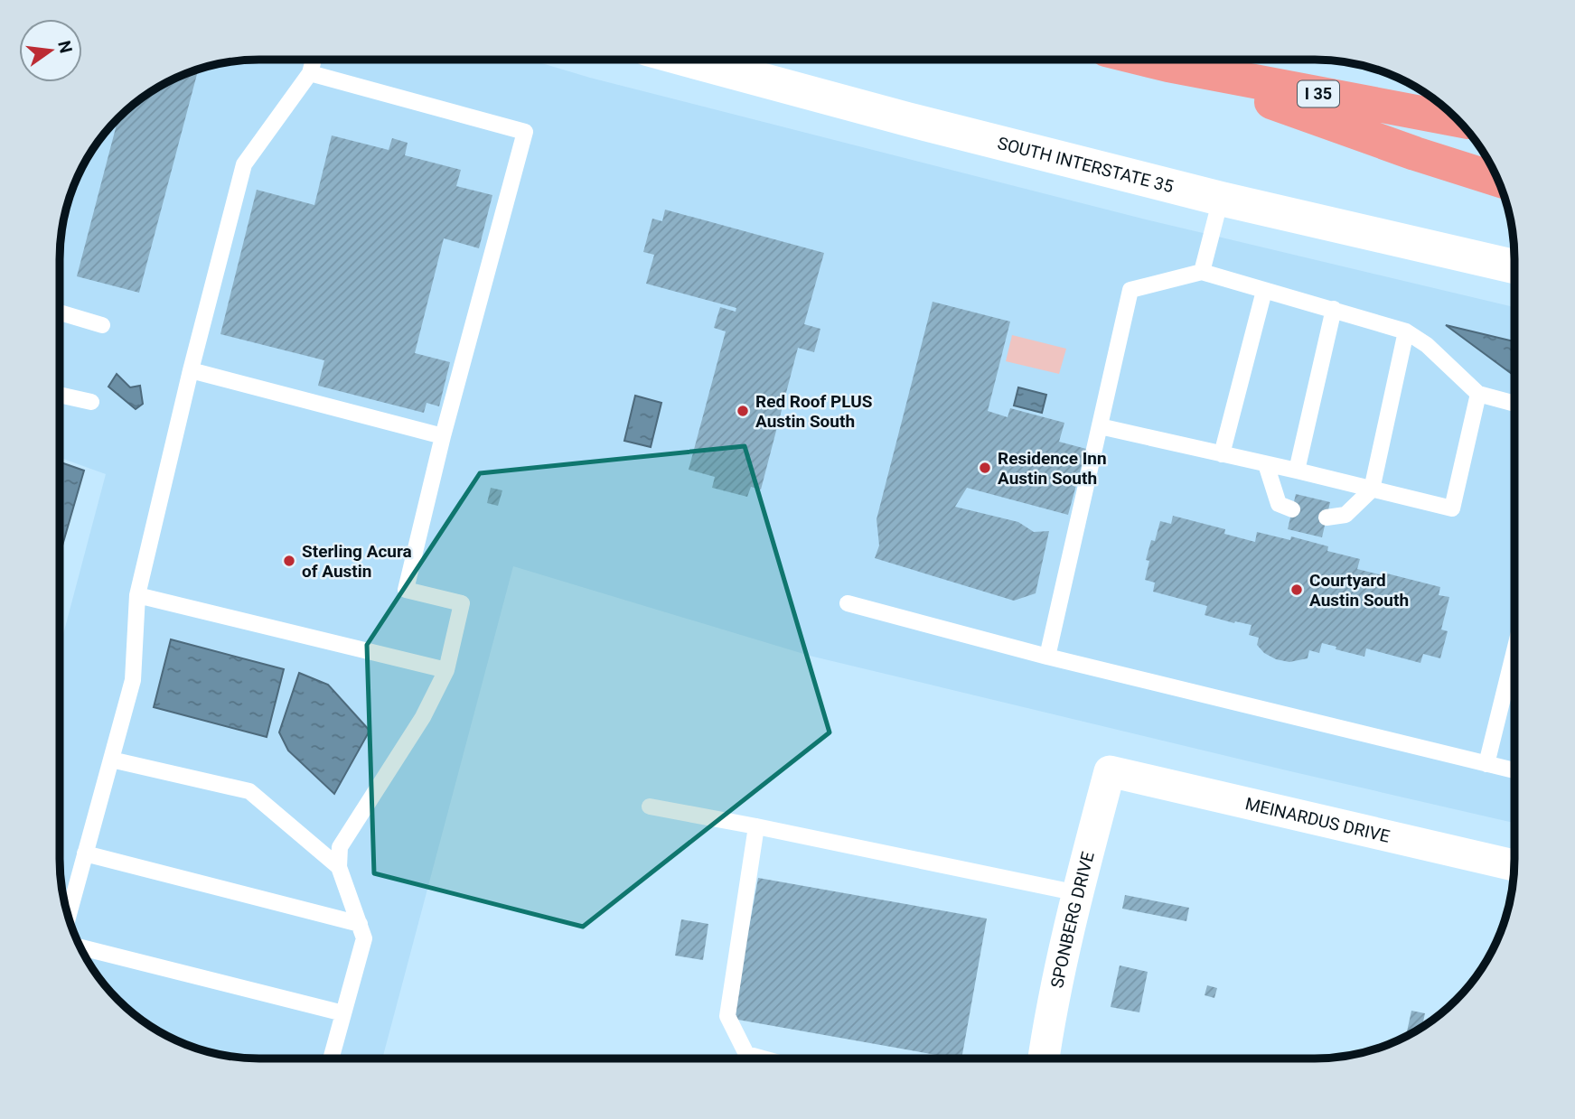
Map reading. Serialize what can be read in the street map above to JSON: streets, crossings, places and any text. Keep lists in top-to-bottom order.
{
  "streets": {
    "highway": ["I 35"],
    "main road": ["SOUTH INTERSTATE 35"],
    "street": ["MEINARDUS DRIVE", "SPONBERG DRIVE"]
  },
  "crossings": [
    ["MEINARDUS DRIVE", "SPONBERG DRIVE"]
  ],
  "places": [
    "Red Roof PLUS Austin South",
    "Residence Inn Austin South",
    "Sterling Acura of Austin",
    "Courtyard Austin South"
  ],
  "north": "right"
}
